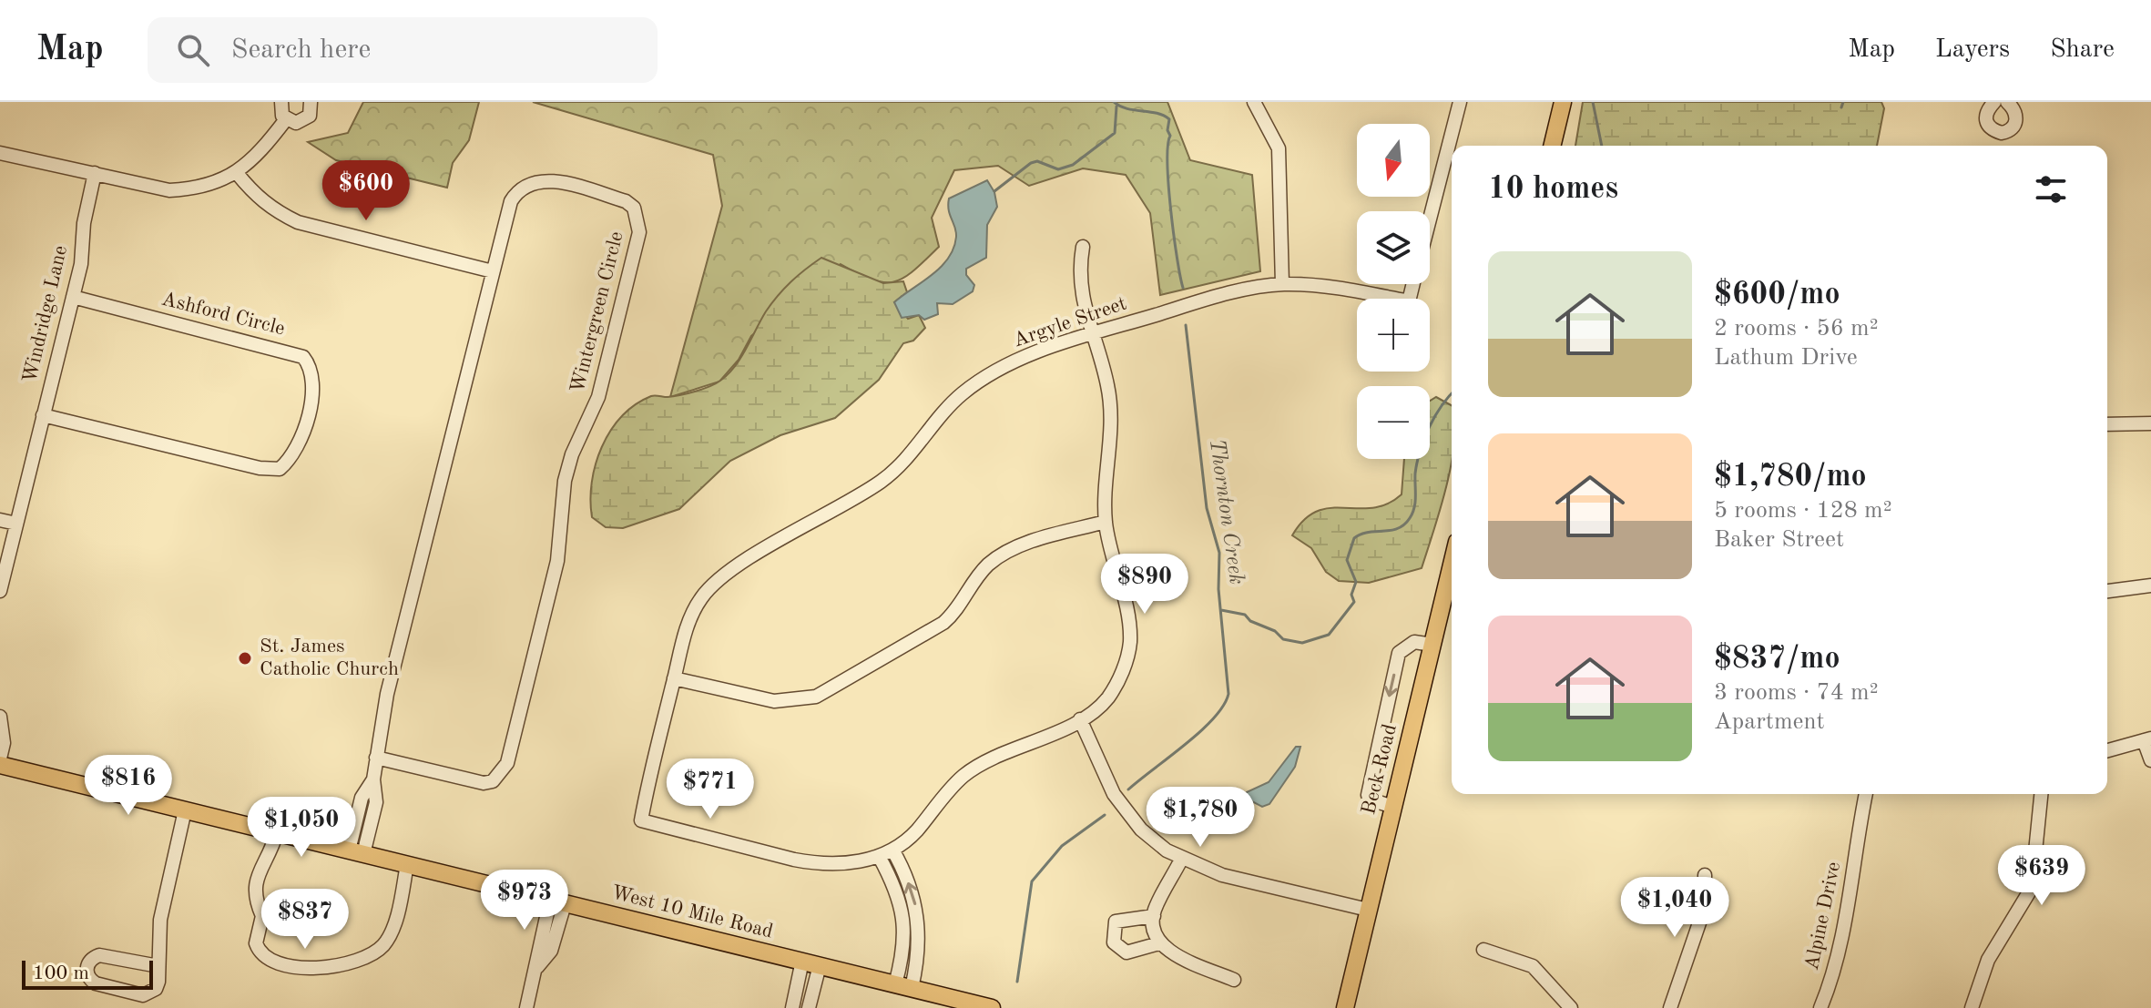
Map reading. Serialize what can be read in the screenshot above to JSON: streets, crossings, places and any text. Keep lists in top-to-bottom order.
{
  "streets": {
    "main road": ["Beck Road", "West 10 Mile Road"],
    "street": [
      "Wintergreen Circle",
      "Windridge Lane",
      "Ashford Circle",
      "Argyle Street",
      "Alpine Drive"
    ]
  },
  "crossings": [
    ["Wintergreen Circle", "West 10 Mile Road"],
    ["Windridge Lane", "Ashford Circle"]
  ],
  "water": ["Thornton Creek"],
  "places": ["St. James Catholic Church"],
  "scale_bar": "100 m",
  "north": "bottom",
  "page": {
    "header": "Map",
    "search": "Search here",
    "nav": ["Map", "Layers", "Share"],
    "map_buttons": ["+", "−"],
    "heading": "10 homes",
    "price": [
      "$600",
      "$890",
      "$816",
      "$771",
      "$1,780",
      "$1,050",
      "$639",
      "$973",
      "$1,040",
      "$837"
    ],
    "list": [
      {
        "name": "$600/mo",
        "note": "2 rooms · 56 m² · Lathum Drive"
      },
      {
        "name": "$1,780/mo",
        "note": "5 rooms · 128 m² · Baker Street"
      },
      {
        "name": "$837/mo",
        "note": "3 rooms · 74 m² · Apartment"
      }
    ],
    "scale": "100 m"
  }
}
